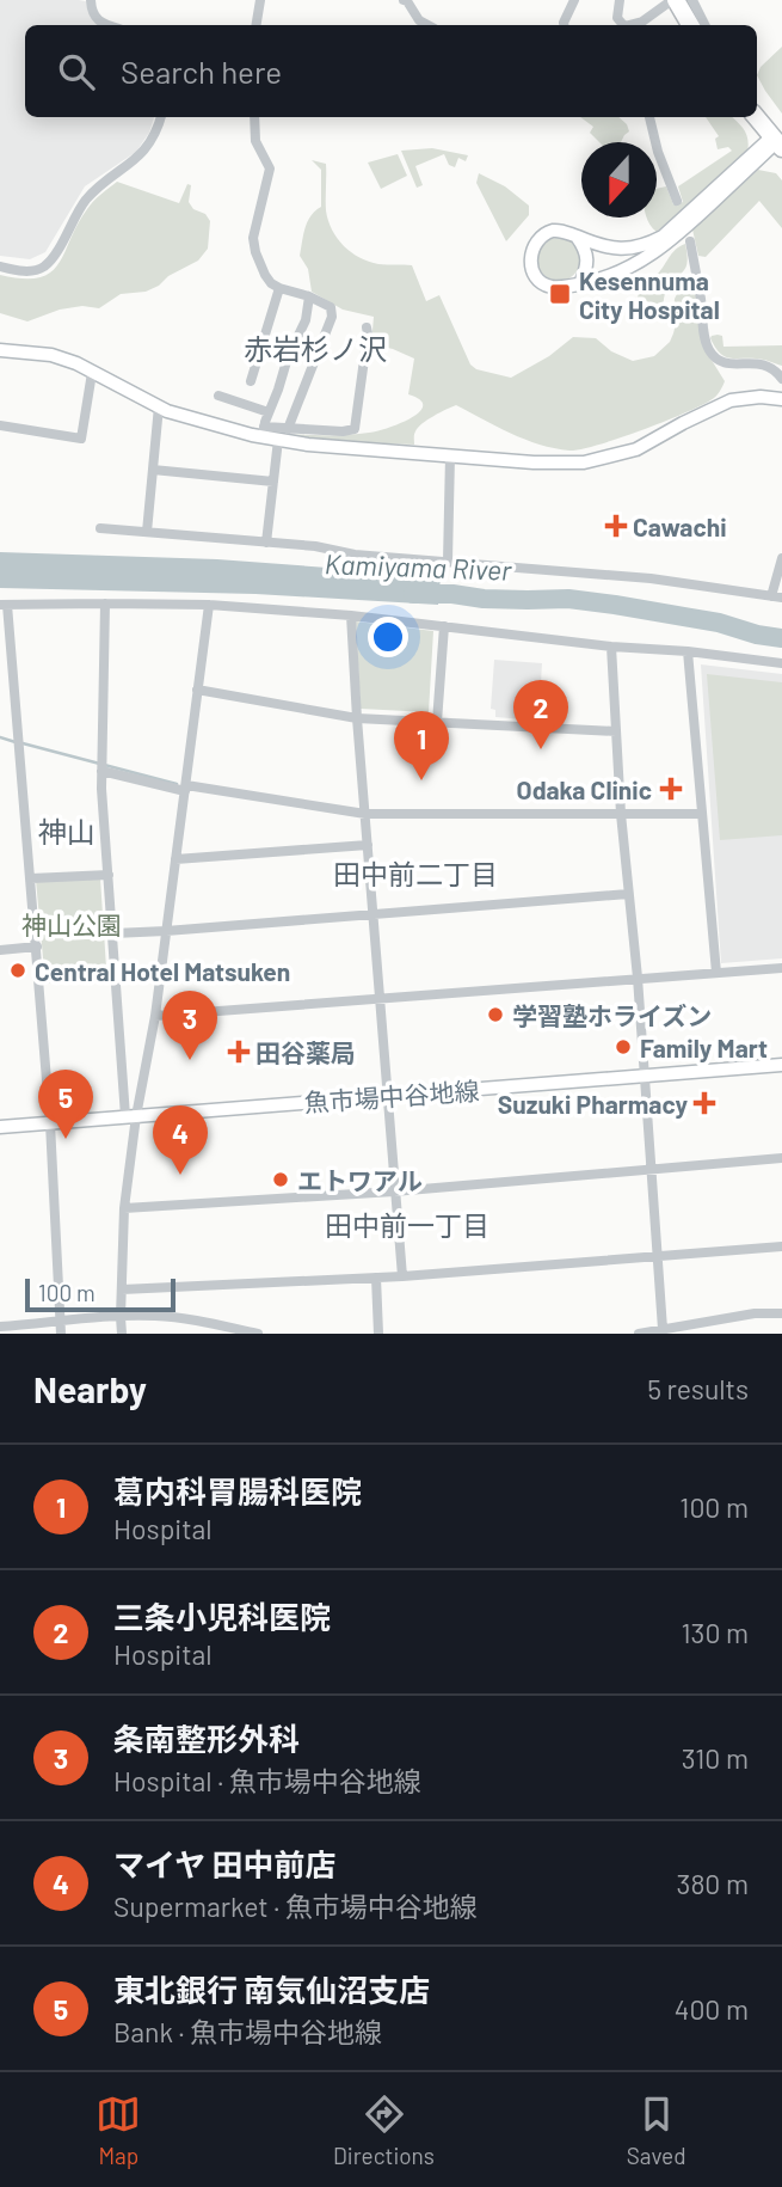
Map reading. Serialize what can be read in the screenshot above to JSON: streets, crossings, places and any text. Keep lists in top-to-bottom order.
{
  "streets": {
    "street": ["魚市場中谷地線"]
  },
  "districts": [
    "赤岩杉ノ沢",
    "神山",
    "田中前二丁目",
    "田中前一丁目"
  ],
  "water": ["Kamiyama River"],
  "parks": ["神山公園"],
  "places": {
    "transit": ["Kesennuma City Hospital"],
    "health": [
      "Cawachi",
      "Odaka Clinic",
      "田谷薬局",
      "Suzuki Pharmacy"
    ],
    "other": [
      "Central Hotel Matsuken",
      "学習塾ホライズン",
      "Family Mart",
      "エトワアル"
    ]
  },
  "scale_bar": "100 m",
  "north": "bottom",
  "page": {
    "search": "Search here",
    "pins": [
      "2",
      "1",
      "3",
      "5",
      "4"
    ],
    "scale": "100 m",
    "heading": ["Nearby", "5 results"],
    "list": [
      {
        "mark": "1",
        "name": "葛内科胃腸科医院",
        "note": "Hospital",
        "value": "100 m"
      },
      {
        "mark": "2",
        "name": "三条小児科医院",
        "note": "Hospital",
        "value": "130 m"
      },
      {
        "mark": "3",
        "name": "条南整形外科",
        "note": "Hospital · 魚市場中谷地線",
        "value": "310 m"
      },
      {
        "mark": "4",
        "name": "マイヤ 田中前店",
        "note": "Supermarket · 魚市場中谷地線",
        "value": "380 m"
      },
      {
        "mark": "5",
        "name": "東北銀行 南気仙沼支店",
        "note": "Bank · 魚市場中谷地線",
        "value": "400 m"
      }
    ],
    "nav": ["Map", "Directions", "Saved"]
  }
}
